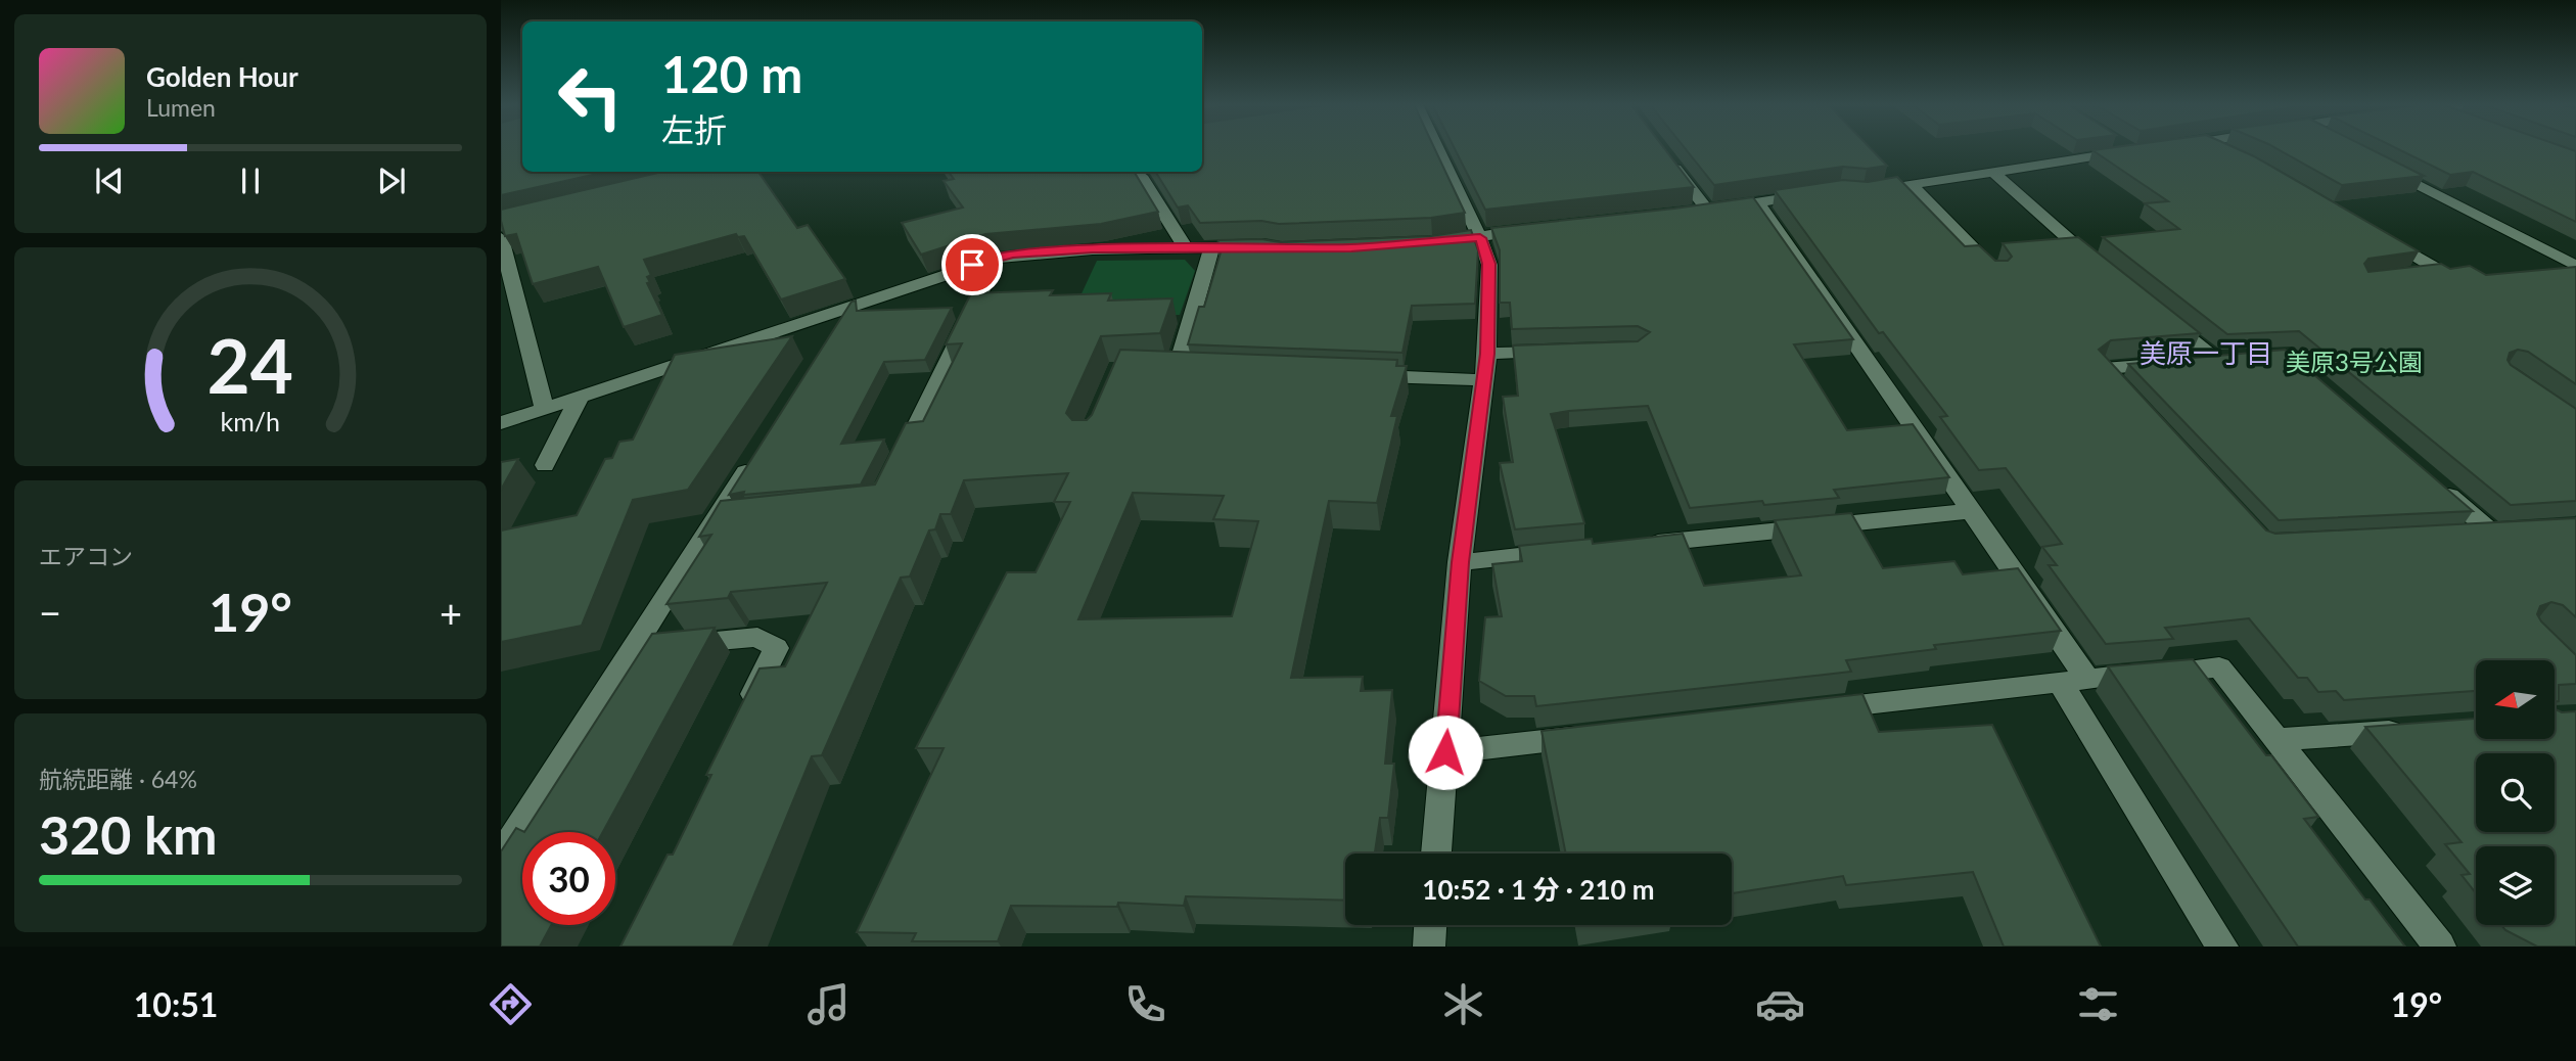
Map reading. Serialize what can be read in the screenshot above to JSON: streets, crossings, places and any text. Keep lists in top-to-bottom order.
{
  "districts": ["美原一丁目"],
  "parks": ["美原3号公園"],
  "north": "left",
  "page": {
    "turn": ["120 m", "左折"],
    "song": ["Golden Hour", "Lumen"],
    "tile": [
      "エアコン",
      ["航続距離 · 64%", "320 km"]
    ],
    "heat": ["−", "19°", "+"],
    "limit": "30",
    "trip": "10:52 · 1 分 · 210 m",
    "tabs": ["10:51", "19°"],
    "gauge": ["24", "km/h"]
  }
}
